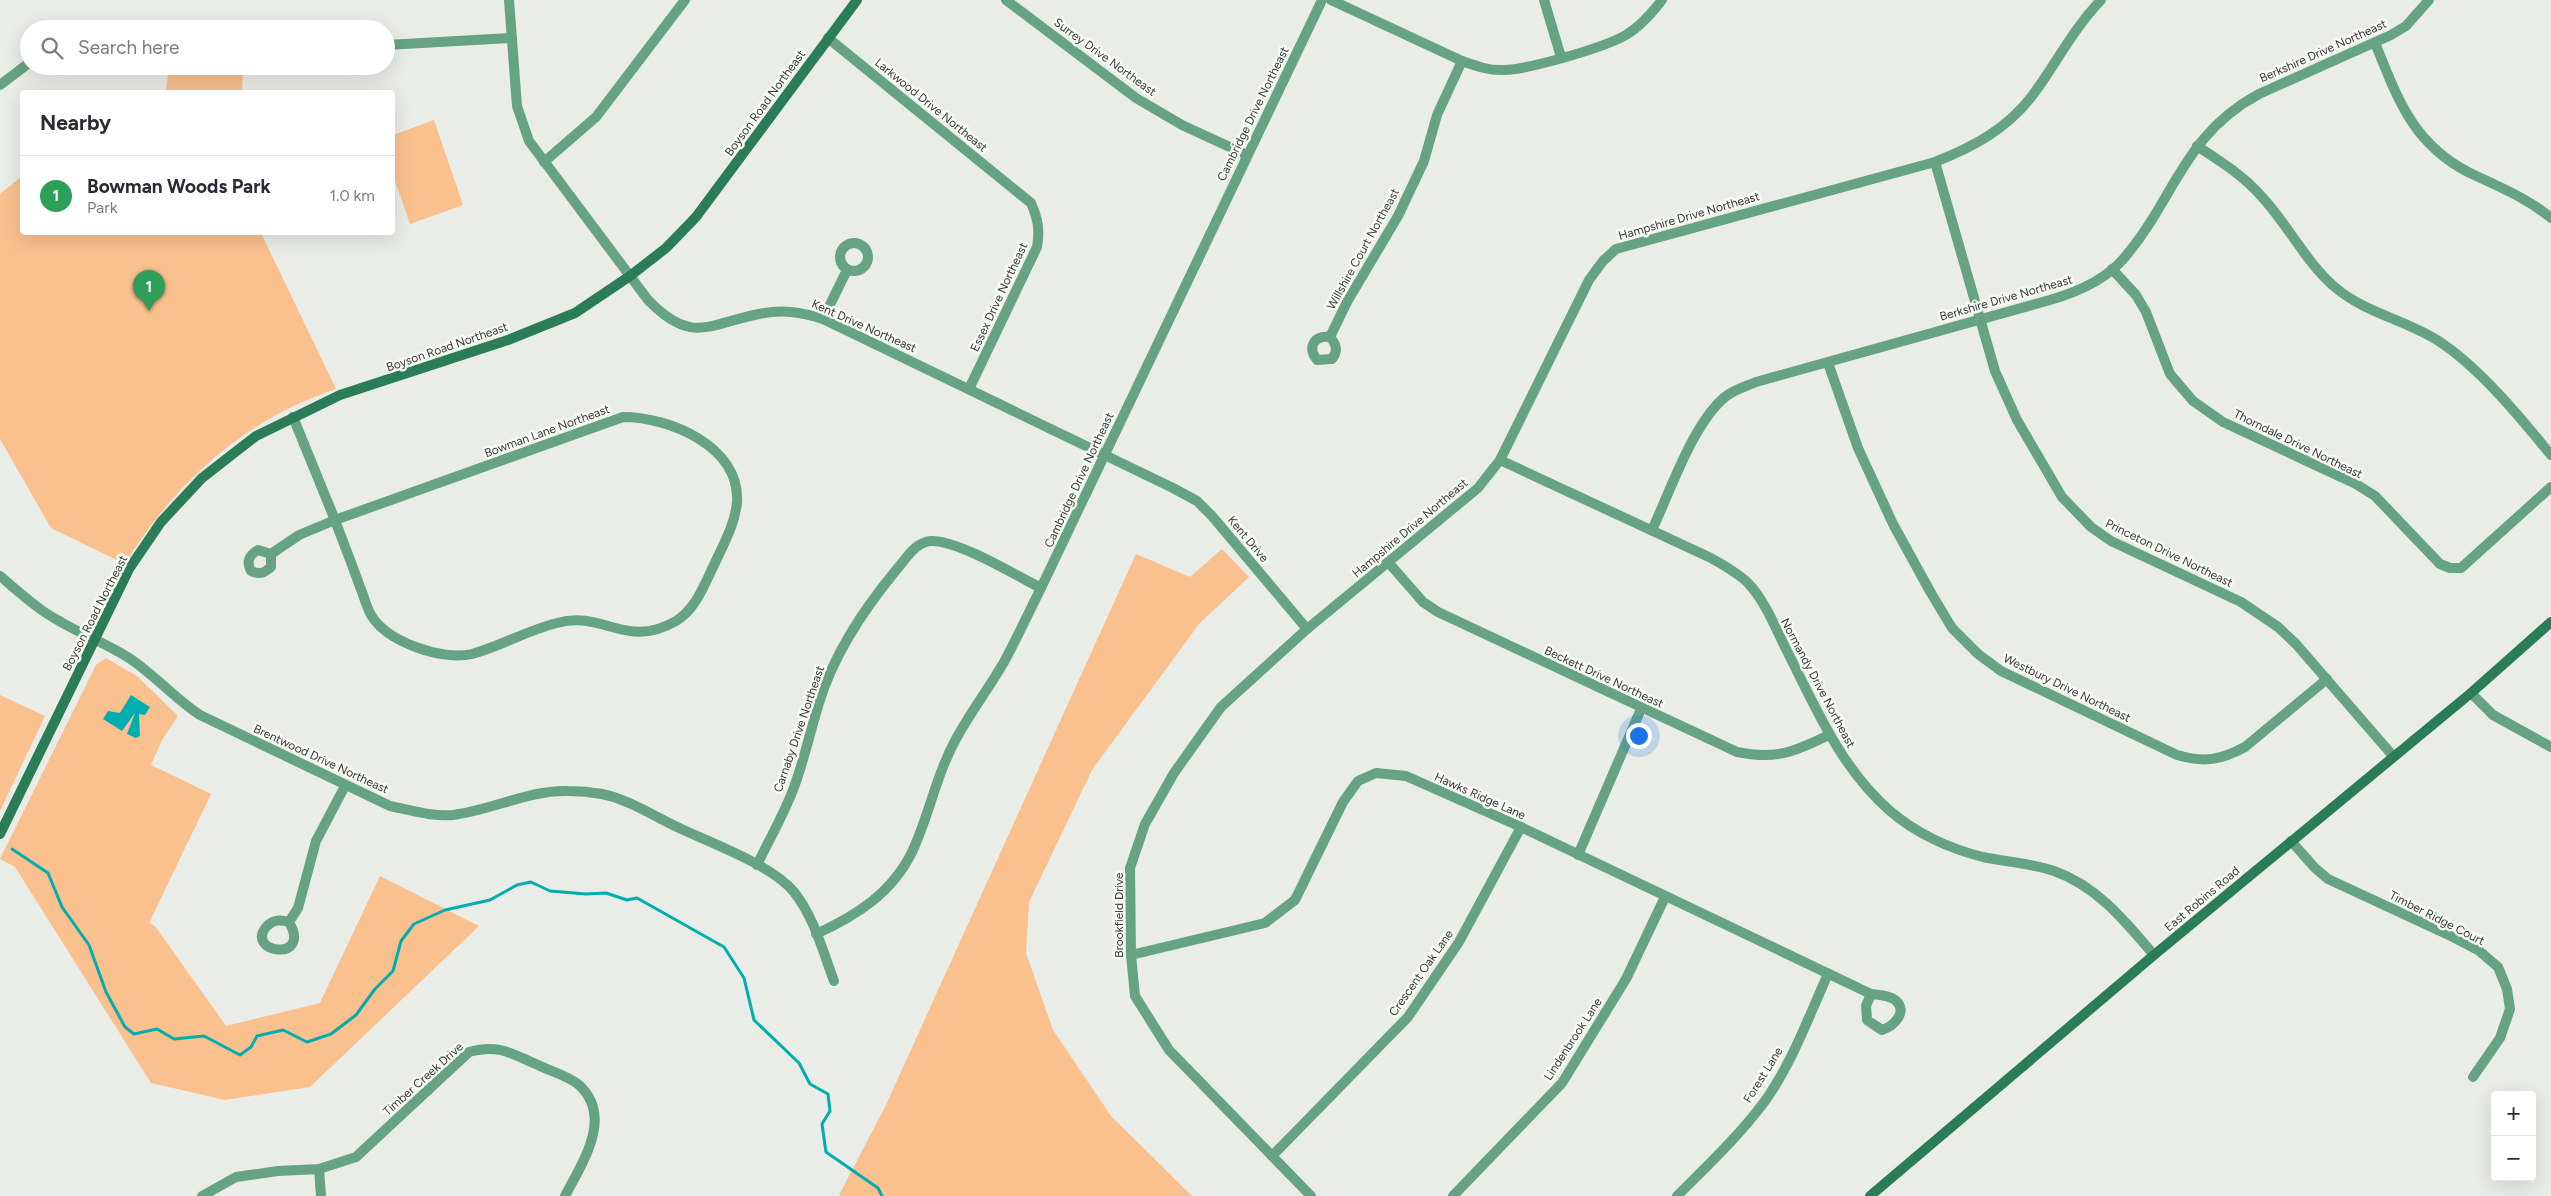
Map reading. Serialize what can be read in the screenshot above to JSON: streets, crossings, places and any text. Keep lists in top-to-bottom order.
{
  "streets": {
    "main road": ["Boyson Road Northeast", "East Robins Road"],
    "street": [
      "Berkshire Drive Northeast",
      "Surrey Drive Northeast",
      "Larkwood Drive Northeast",
      "Cambridge Drive Northeast",
      "Hampshire Drive Northeast",
      "Willshire Court Northeast",
      "Essex Drive Northeast",
      "Kent Drive Northeast",
      "Bowman Lane Northeast",
      "Thorndale Drive Northeast",
      "Kent Drive",
      "Princeton Drive Northeast",
      "Beckett Drive Northeast",
      "Normandy Drive Northeast",
      "Westbury Drive Northeast",
      "Carnaby Drive Northeast",
      "Brentwood Drive Northeast",
      "Hawks Ridge Lane",
      "Brookfield Drive",
      "Timber Ridge Court",
      "Crescent Oak Lane",
      "Lindenbrook Lane",
      "Forest Lane",
      "Timber Creek Drive"
    ]
  },
  "crossings": [
    ["Berkshire Drive Northeast", "Thorndale Drive Northeast"],
    ["Berkshire Drive Northeast", "Princeton Drive Northeast"],
    ["Berkshire Drive Northeast", "Normandy Drive Northeast"],
    ["Berkshire Drive Northeast", "Westbury Drive Northeast"],
    ["Surrey Drive Northeast", "Cambridge Drive Northeast"],
    ["Boyson Road Northeast", "Larkwood Drive Northeast"],
    ["Boyson Road Northeast", "Kent Drive Northeast"],
    ["Boyson Road Northeast", "Bowman Lane Northeast"],
    ["Boyson Road Northeast", "Brentwood Drive Northeast"],
    ["Larkwood Drive Northeast", "Essex Drive Northeast"],
    ["Cambridge Drive Northeast", "Kent Drive Northeast"],
    ["Cambridge Drive Northeast", "Carnaby Drive Northeast"],
    ["Cambridge Drive Northeast", "Brentwood Drive Northeast"],
    ["Hampshire Drive Northeast", "Kent Drive"],
    ["Hampshire Drive Northeast", "Princeton Drive Northeast"],
    ["Hampshire Drive Northeast", "Beckett Drive Northeast"],
    ["Hampshire Drive Northeast", "Normandy Drive Northeast"],
    ["Hampshire Drive Northeast", "Brookfield Drive"],
    ["Essex Drive Northeast", "Kent Drive Northeast"],
    ["Kent Drive Northeast", "Kent Drive"],
    ["Kent Drive", "Brookfield Drive"],
    ["Princeton Drive Northeast", "Westbury Drive Northeast"],
    ["Princeton Drive Northeast", "East Robins Road"],
    ["Beckett Drive Northeast", "Normandy Drive Northeast"],
    ["Normandy Drive Northeast", "East Robins Road"],
    ["Carnaby Drive Northeast", "Brentwood Drive Northeast"],
    ["Hawks Ridge Lane", "Brookfield Drive"],
    ["Hawks Ridge Lane", "Crescent Oak Lane"],
    ["Hawks Ridge Lane", "Lindenbrook Lane"],
    ["Hawks Ridge Lane", "Forest Lane"],
    ["East Robins Road", "Timber Ridge Court"],
    ["Brookfield Drive", "Crescent Oak Lane"]
  ],
  "page": {
    "search": "Search here",
    "heading": "Nearby",
    "list": [
      {
        "mark": "1",
        "name": "Bowman Woods Park",
        "note": "Park",
        "value": "1.0 km"
      }
    ],
    "pins": "1",
    "map_buttons": ["+", "−"]
  }
}
